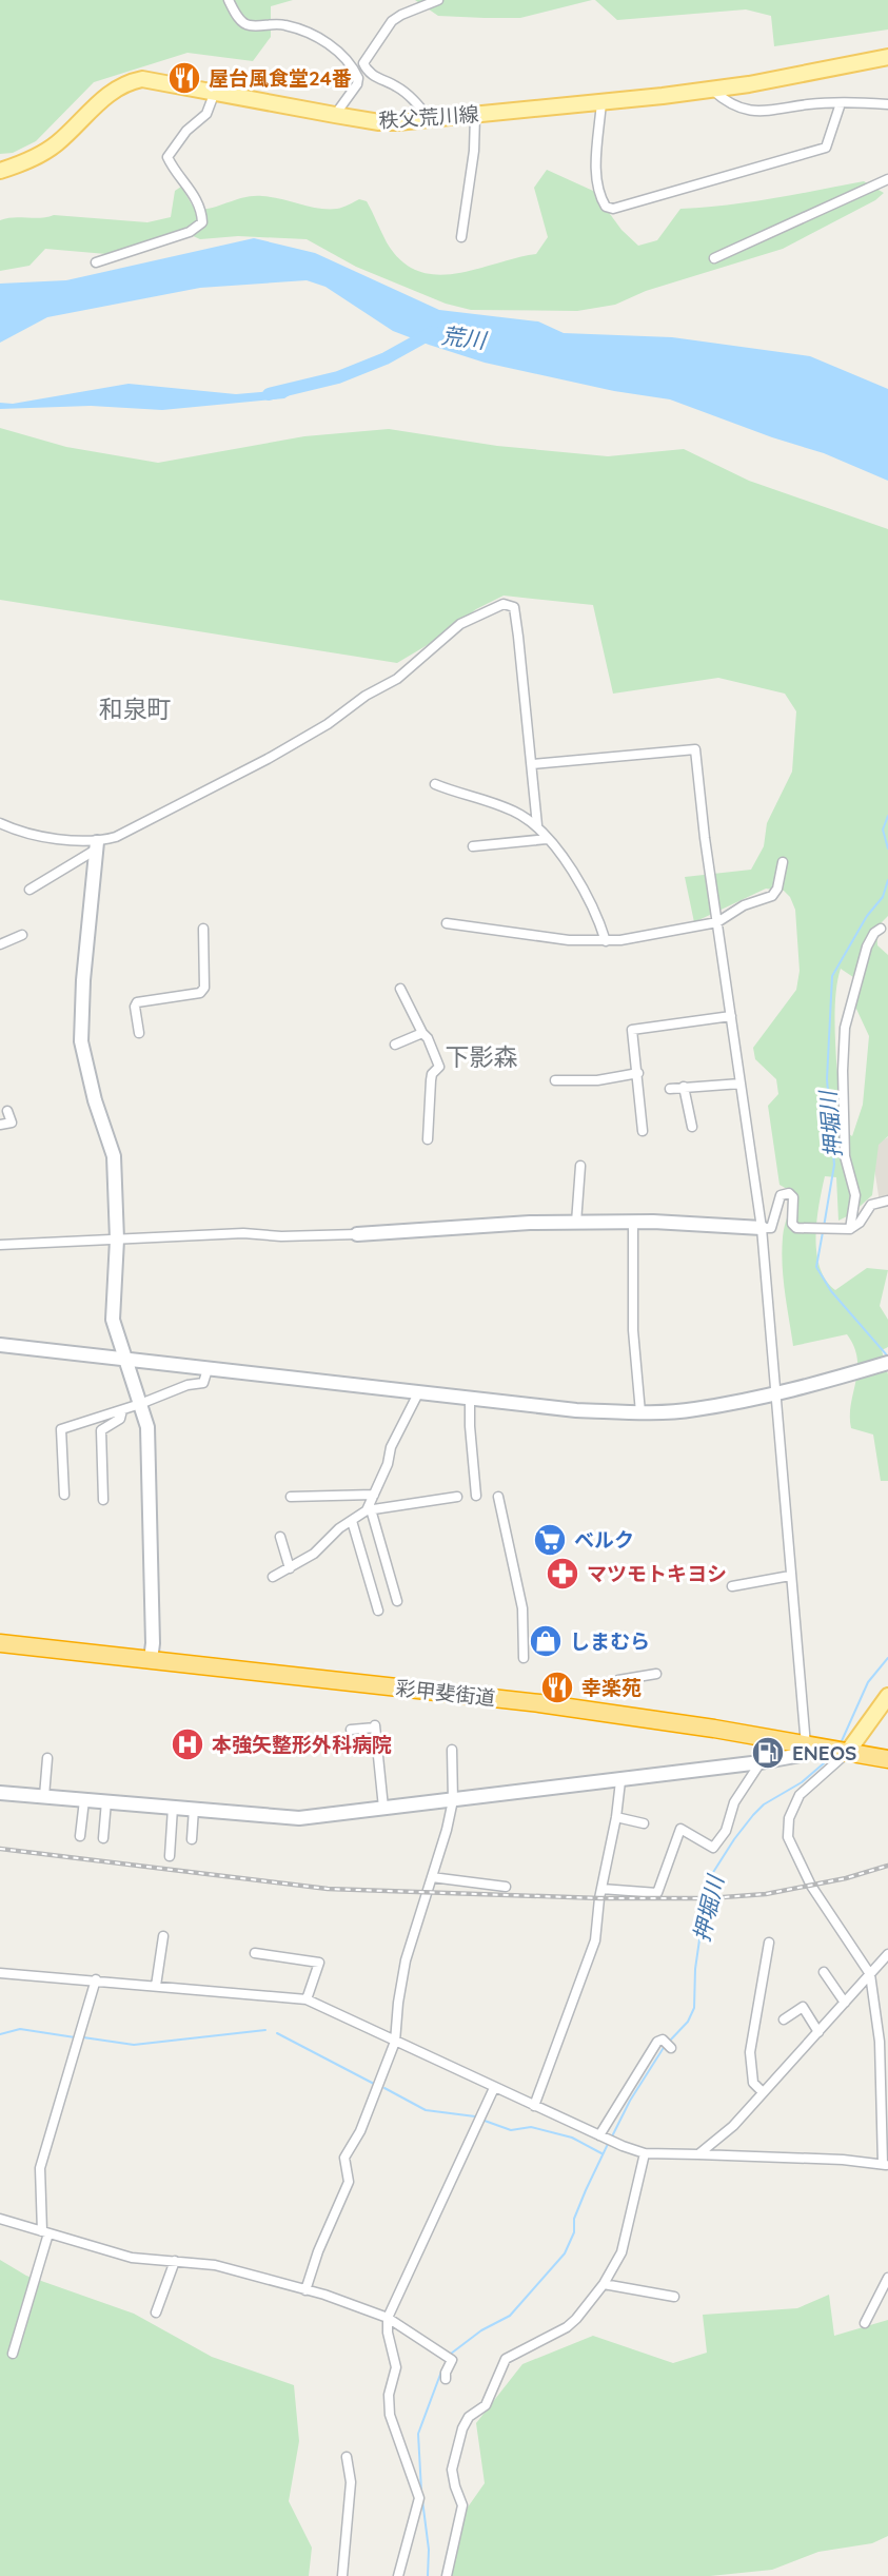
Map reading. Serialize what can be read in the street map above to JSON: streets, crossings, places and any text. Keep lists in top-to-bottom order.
{
  "streets": {
    "highway": ["彩甲斐街道"],
    "main road": ["秩父荒川線"]
  },
  "districts": ["和泉町", "下影森"],
  "water": ["荒川", "押堀川"],
  "places": {
    "restaurant": ["屋台風食堂24番", "幸楽苑"],
    "supermarket": ["ベルク"],
    "pharmacy": ["マツモトキヨシ"],
    "shop": ["しまむら"],
    "hospital": ["本強矢整形外科病院"],
    "fuel station": ["ENEOS"]
  }
}
